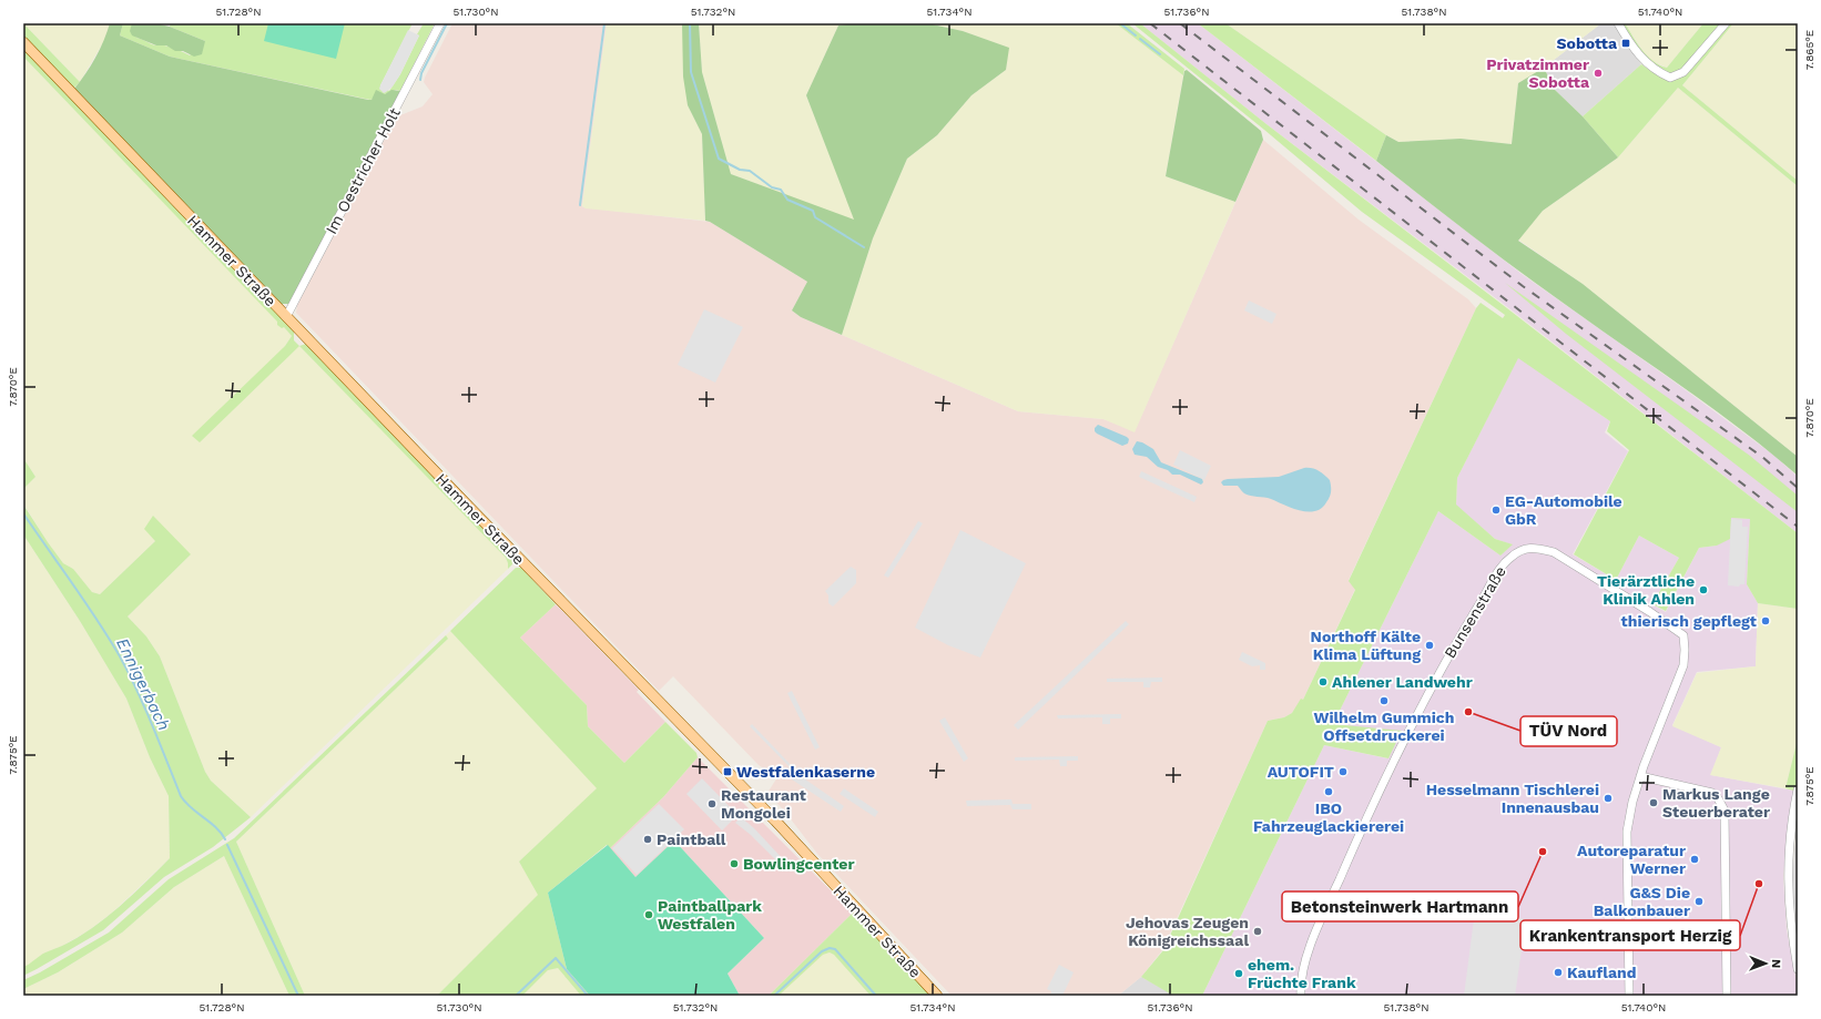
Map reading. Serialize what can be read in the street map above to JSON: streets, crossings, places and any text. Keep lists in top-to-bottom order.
{
  "streets": {
    "main road": ["Hammer Straße"],
    "street": ["Im Oestricher Holt", "Bunsenstraße"]
  },
  "crossings": [
    ["Im Oestricher Holt", "Hammer Straße"]
  ],
  "water": ["Ennigerbach"],
  "places": {
    "transit": ["Sobotta", "Westfalenkaserne"],
    "other": [
      "Privatzimmer Sobotta",
      "EG-Automobile GbR",
      "Tierärztliche Klinik Ahlen",
      "thierisch gepflegt",
      "Northoff Kälte Klima Lüftung",
      "Ahlener Landwehr",
      "Wilhelm Gummich Offsetdruckerei",
      "TÜV Nord",
      "AUTOFIT",
      "IBO Fahrzeuglackiererei",
      "Hesselmann Tischlerei Innenausbau",
      "Markus Lange Steuerberater",
      "Restaurant Mongolei",
      "Paintball",
      "Betonsteinwerk Hartmann",
      "Autoreparatur Werner",
      "Bowlingcenter",
      "Krankentransport Herzig",
      "G&S Die Balkonbauer",
      "Paintballpark Westfalen",
      "Jehovas Zeugen Königreichssaal",
      "Kaufland",
      "ehem. Früchte Frank"
    ]
  },
  "north": "right",
  "coordinates": [
    "51.728°N",
    "51.730°N",
    "51.732°N",
    "51.734°N",
    "51.736°N",
    "51.738°N",
    "51.740°N",
    "7.865°E",
    "7.870°E",
    "7.875°E"
  ]
}
